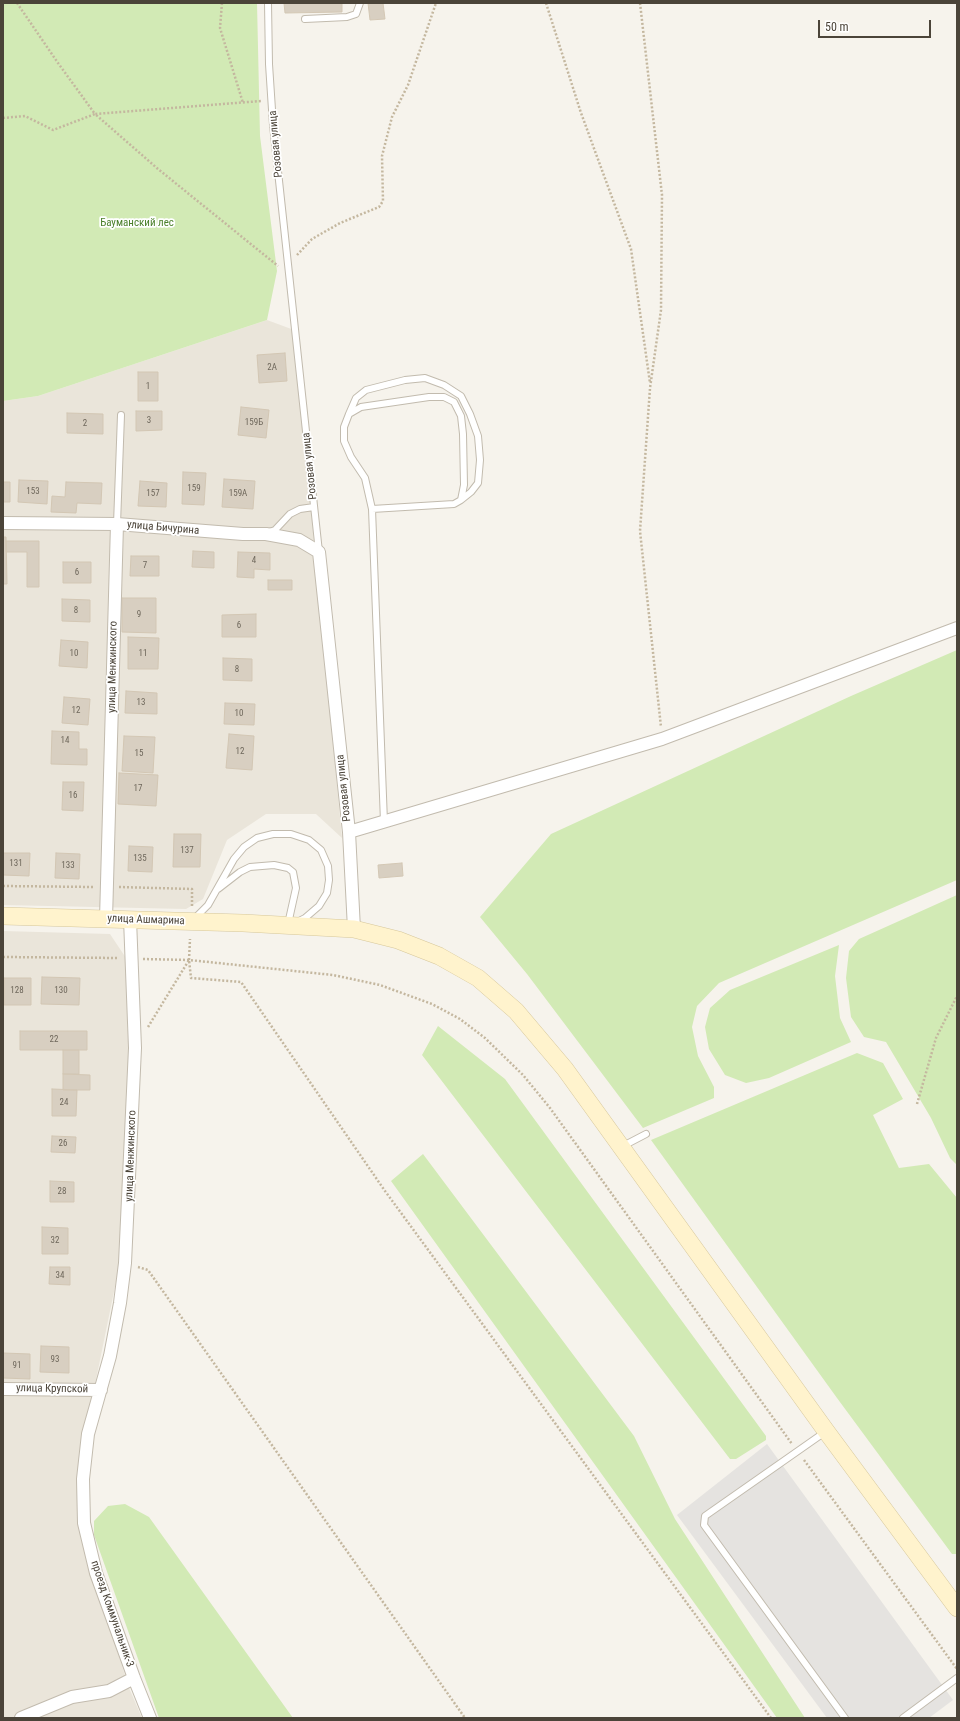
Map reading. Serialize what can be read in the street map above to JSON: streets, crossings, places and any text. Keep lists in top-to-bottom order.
{
  "streets": {
    "street": [
      "Розовая улица",
      "улица Бичурина",
      "улица Менжинского",
      "улица Ашмарина",
      "улица Крупской",
      "проезд Коммунальник-3"
    ]
  },
  "crossings": [
    ["Розовая улица", "улица Бичурина"],
    ["Розовая улица", "улица Ашмарина"],
    ["улица Бичурина", "улица Менжинского"],
    ["улица Менжинского", "улица Ашмарина"],
    ["улица Менжинского", "улица Крупской"],
    ["улица Менжинского", "проезд Коммунальник-3"],
    ["улица Крупской", "проезд Коммунальник-3"]
  ],
  "parks": ["Бауманский лес"],
  "house_numbers": [
    "2А",
    "1",
    "3",
    "159Б",
    "2",
    "159",
    "153",
    "157",
    "159А",
    "4",
    "7",
    "6",
    "8",
    "9",
    "6",
    "10",
    "11",
    "8",
    "13",
    "12",
    "10",
    "14",
    "12",
    "15",
    "17",
    "16",
    "137",
    "135",
    "131",
    "133",
    "128",
    "130",
    "22",
    "24",
    "26",
    "28",
    "32",
    "34",
    "93",
    "91"
  ],
  "scale_bar": "50 m"
}
